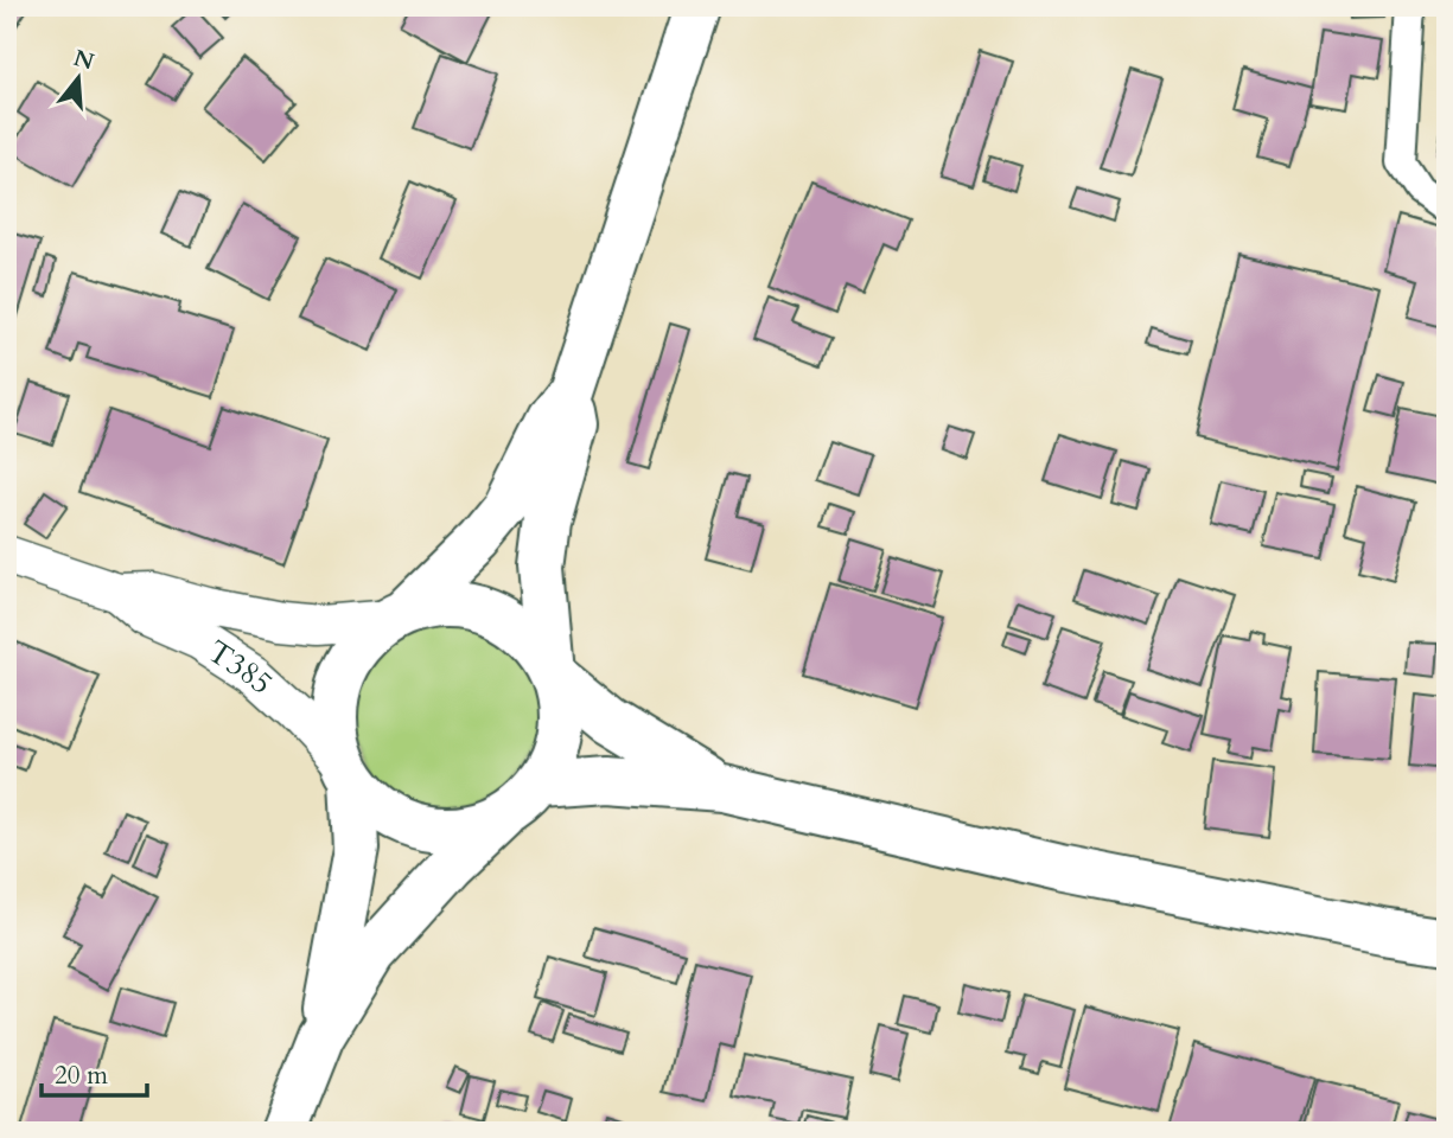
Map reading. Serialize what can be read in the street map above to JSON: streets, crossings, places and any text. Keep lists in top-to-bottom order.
{
  "streets": {
    "street": ["T385"]
  },
  "scale_bar": "20 m",
  "north": "top"
}
